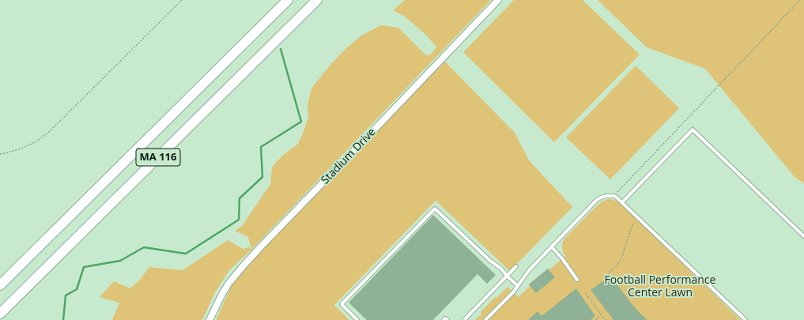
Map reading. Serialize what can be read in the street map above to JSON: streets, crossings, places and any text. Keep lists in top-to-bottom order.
{
  "streets": {
    "main road": ["MA 116"],
    "street": ["Stadium Drive"]
  },
  "parks": ["Football Performance Center Lawn"]
}
